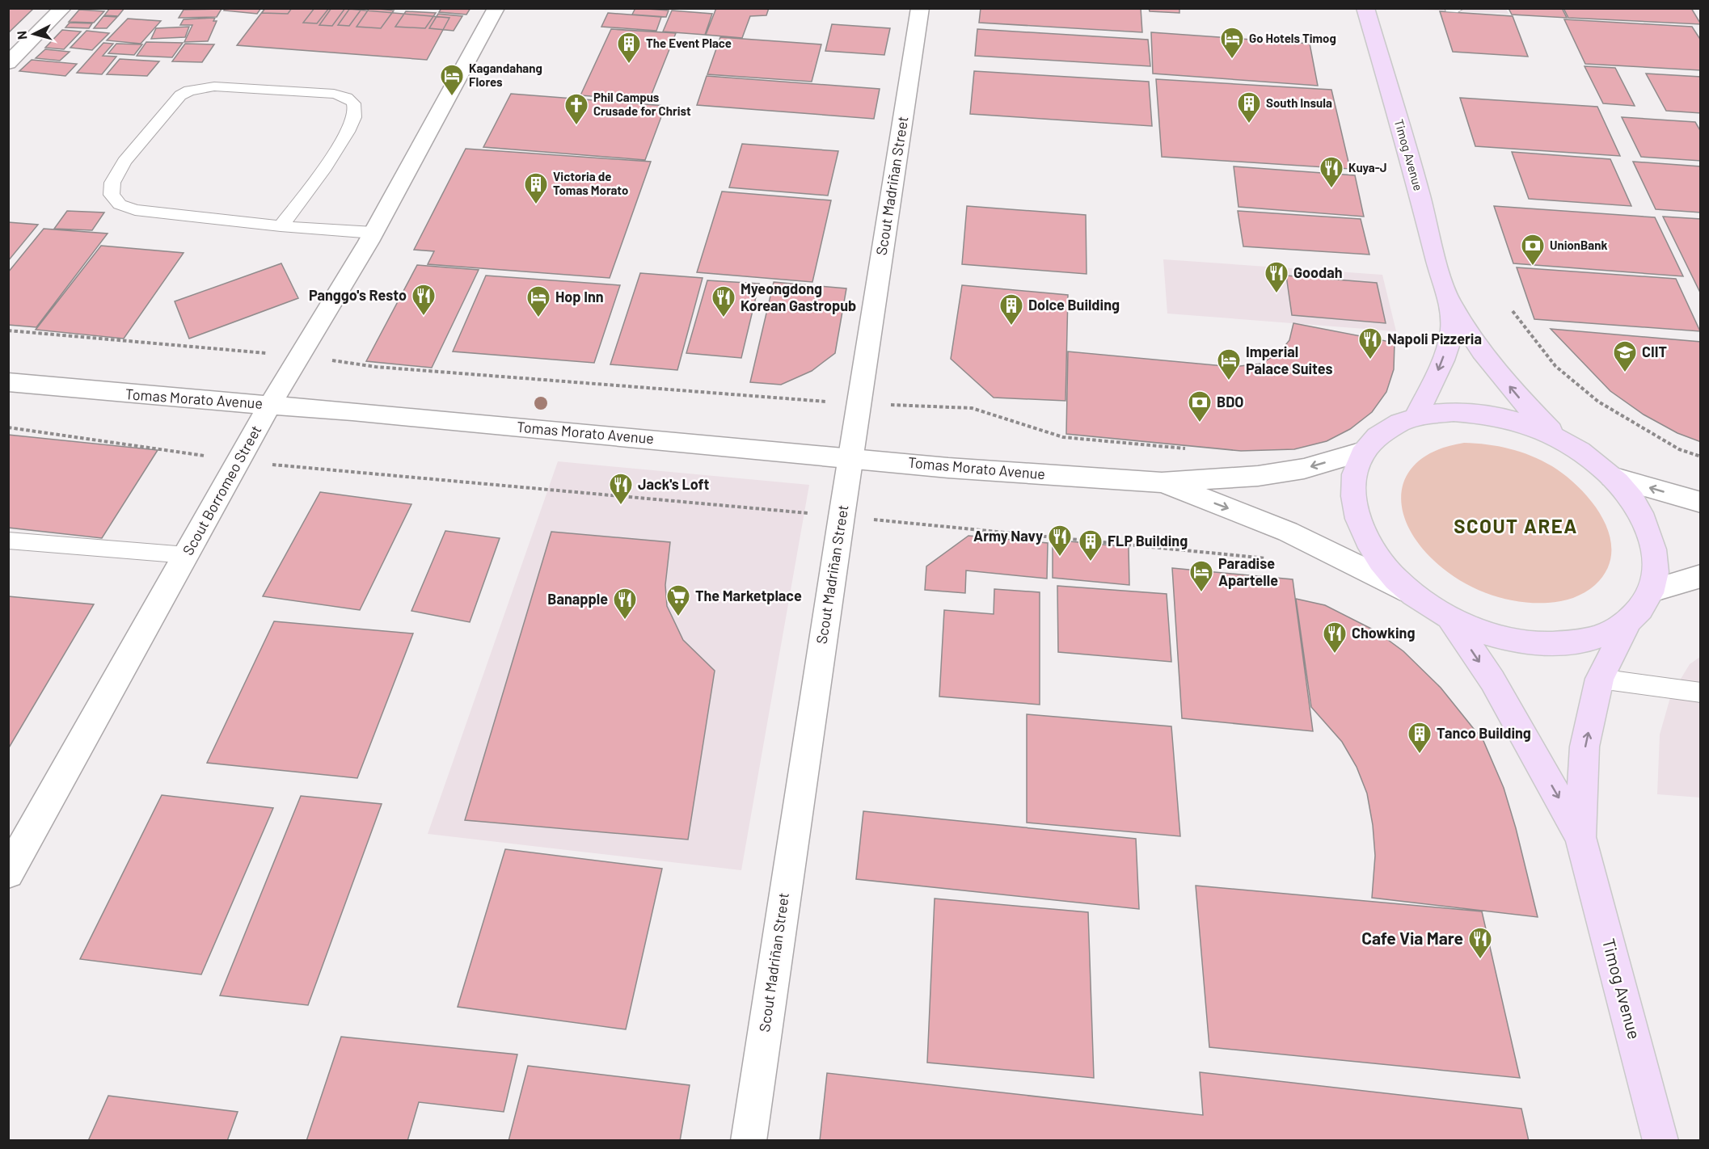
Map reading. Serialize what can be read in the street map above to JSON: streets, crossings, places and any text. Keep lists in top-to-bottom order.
{
  "streets": {
    "main road": ["Timog Avenue"],
    "street": ["Scout Madriñan Street", "Tomas Morato Avenue", "Scout Borromeo Street"]
  },
  "crossings": [
    ["Scout Madriñan Street", "Tomas Morato Avenue"],
    ["Tomas Morato Avenue", "Scout Borromeo Street"]
  ],
  "districts": ["SCOUT AREA"],
  "places": {
    "hotel": [
      "Go Hotels Timog",
      "Kagandahang Flores",
      "Hop Inn",
      "Imperial Palace Suites",
      "Paradise Apartelle"
    ],
    "building": [
      "The Event Place",
      "South Insula",
      "Victoria de Tomas Morato",
      "Dolce Building",
      "FLP Building",
      "Tanco Building"
    ],
    "church": ["Phil Campus Crusade for Christ"],
    "restaurant": [
      "Kuya-J",
      "Goodah",
      "Panggo's Resto",
      "Myeongdong Korean Gastropub",
      "Napoli Pizzeria",
      "Jack's Loft",
      "Army Navy",
      "Banapple",
      "Chowking",
      "Cafe Via Mare"
    ],
    "bank": ["UnionBank", "BDO"],
    "school or university": ["CIIT"],
    "supermarket": ["The Marketplace"]
  },
  "north": "left"
}
